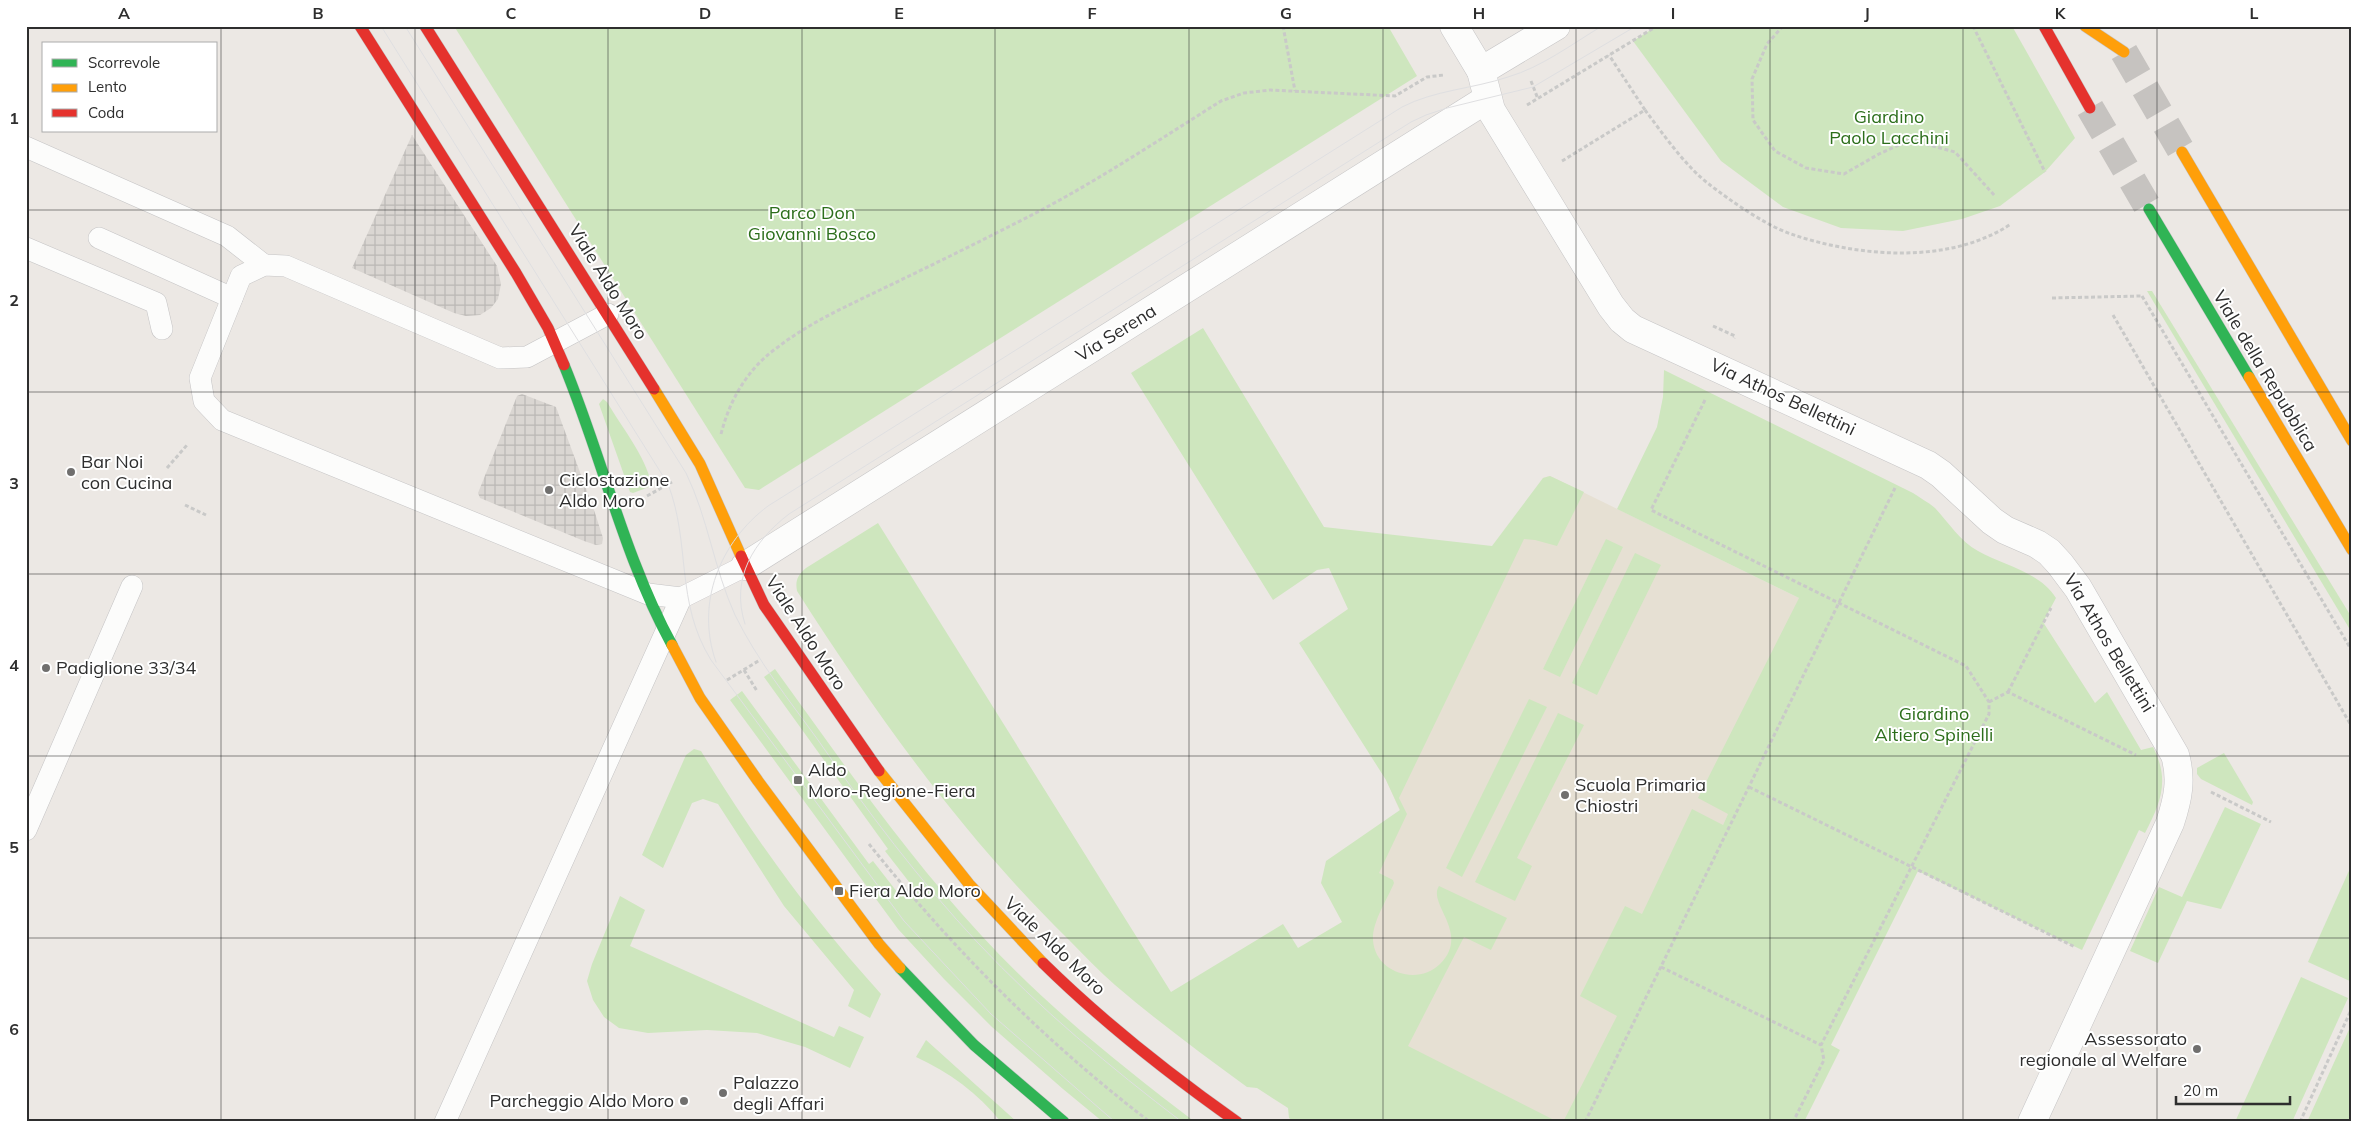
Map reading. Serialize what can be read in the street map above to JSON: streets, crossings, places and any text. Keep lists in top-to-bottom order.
{
  "streets": {
    "main road": ["Viale Aldo Moro", "Viale della Repubblica"],
    "street": ["Via Serena", "Via Athos Bellettini"]
  },
  "crossings": [
    ["Viale Aldo Moro", "Via Serena"],
    ["Via Serena", "Via Athos Bellettini"]
  ],
  "parks": ["Giardino Paolo Lacchini", "Parco Don Giovanni Bosco", "Giardino Altiero Spinelli"],
  "places": {
    "other": [
      "Bar Noi con Cucina",
      "Ciclostazione Aldo Moro",
      "Padiglione 33/34",
      "Scuola Primaria Chiostri",
      "Assessorato regionale al Welfare",
      "Palazzo degli Affari",
      "Parcheggio Aldo Moro"
    ],
    "transit": ["Aldo Moro-Regione-Fiera", "Fiera Aldo Moro"]
  },
  "legend": ["Scorrevole", "Lento", "Coda"],
  "scale_bar": "20 m",
  "grid": {
    "columns": [
      "A",
      "B",
      "C",
      "D",
      "E",
      "F",
      "G",
      "H",
      "I",
      "J",
      "K",
      "L"
    ],
    "rows": [
      "1",
      "2",
      "3",
      "4",
      "5",
      "6"
    ]
  }
}
